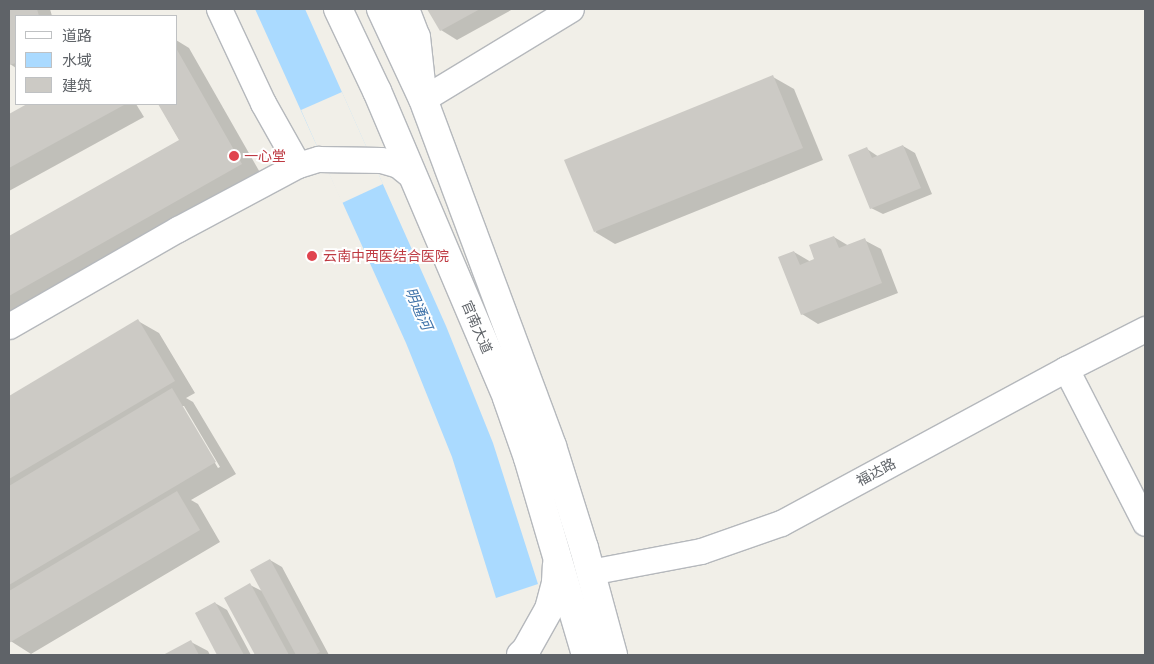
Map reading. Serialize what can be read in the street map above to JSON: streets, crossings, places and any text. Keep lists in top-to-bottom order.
{
  "streets": {
    "main road": ["官南大道"],
    "street": ["福达路"]
  },
  "crossings": [
    ["官南大道", "福达路"]
  ],
  "water": ["明通河"],
  "places": ["一心堂", "云南中西医结合医院"],
  "legend": ["道路", "水域", "建筑"]
}
